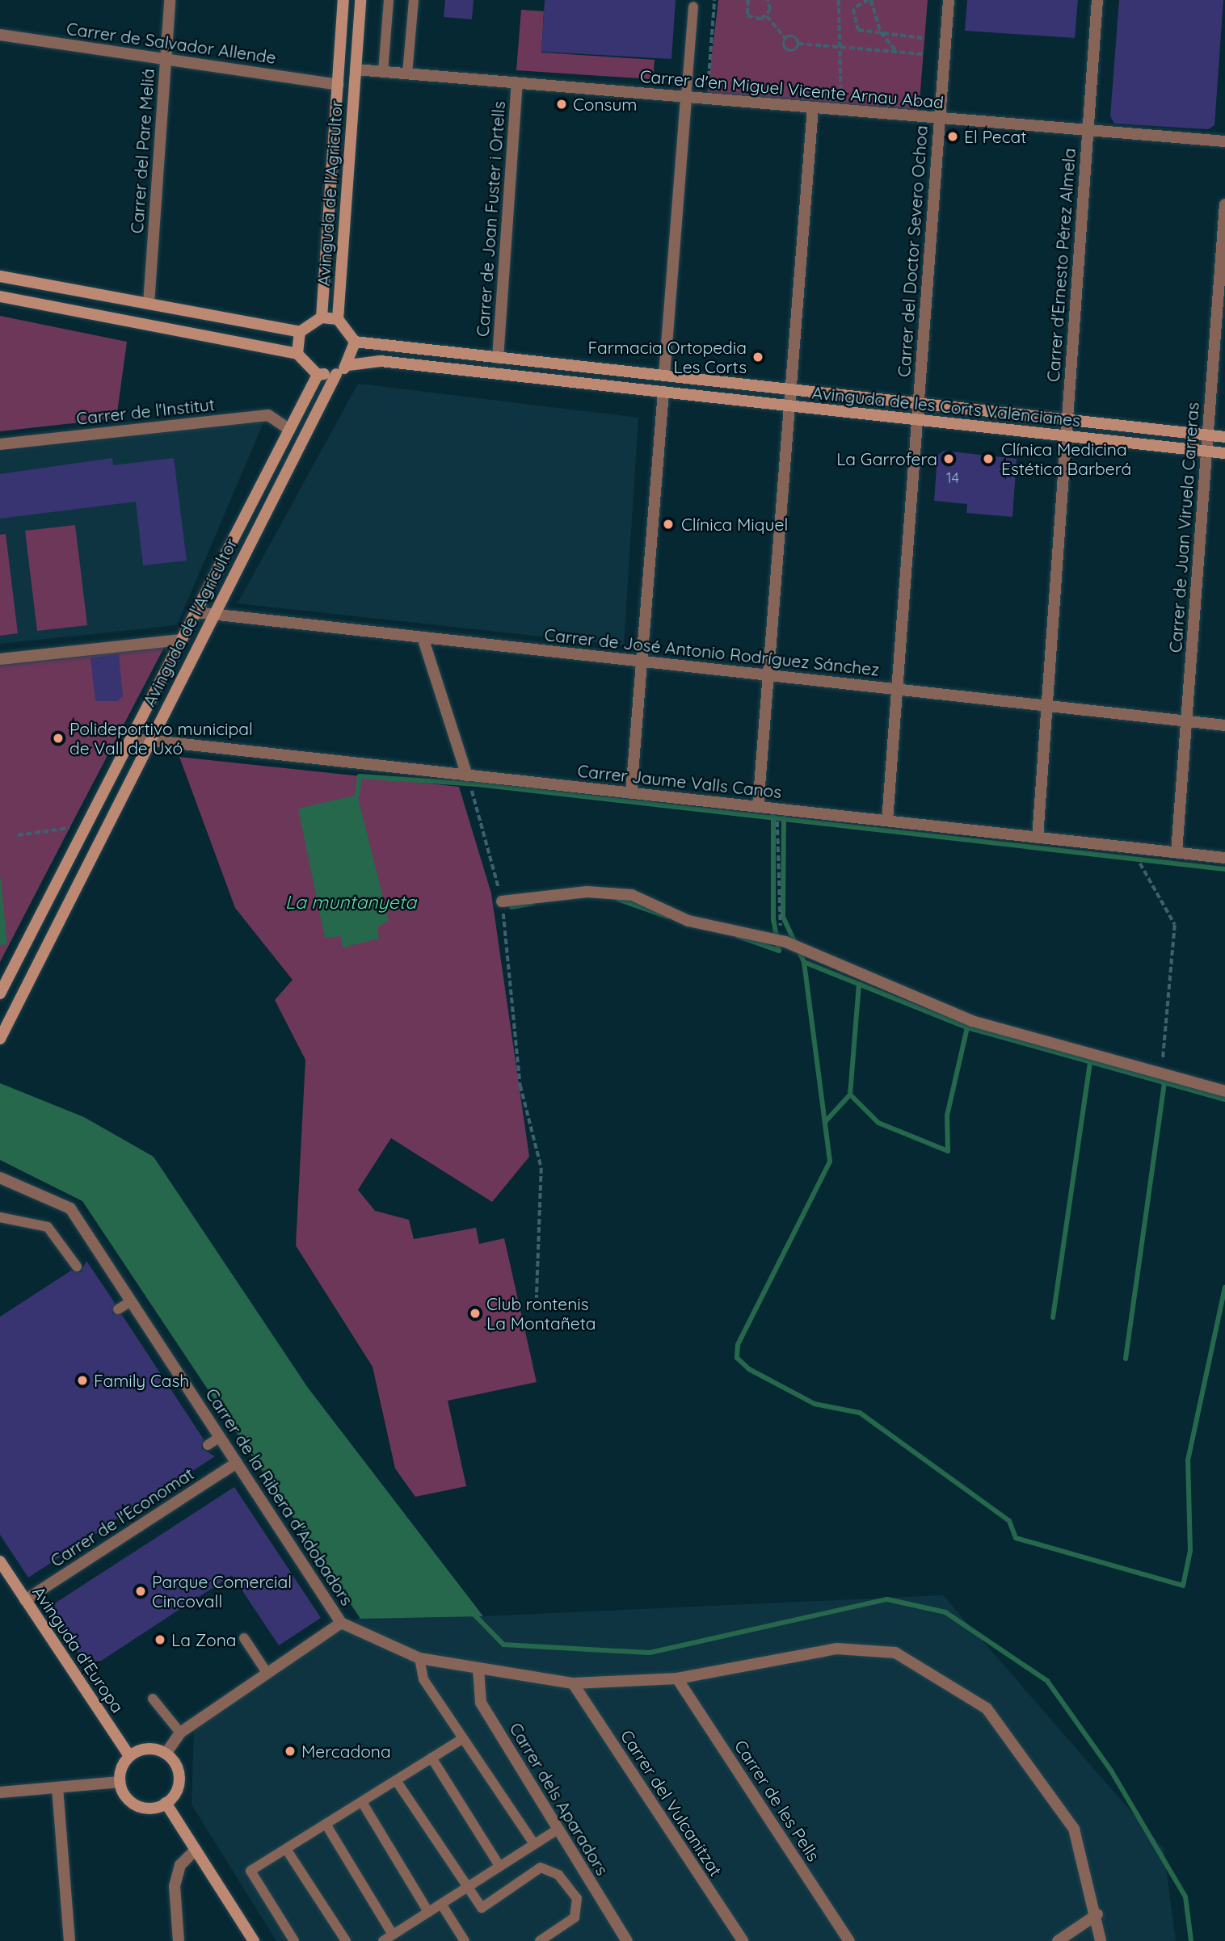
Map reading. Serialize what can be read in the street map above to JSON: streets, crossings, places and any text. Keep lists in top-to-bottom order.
{
  "streets": {
    "street": [
      "Carrer de Salvador Allende",
      "Carrer d'en Miguel Vicente Arnau Abad",
      "Carrer del Pare Meliá",
      "Avinguda de l'Agricultor",
      "Carrer de Joan Fuster i Ortells",
      "Carrer del Doctor Severo Ochoa",
      "Carrer d'Ernesto Pérez Almela",
      "Avinguda de les Corts Valencianes",
      "Carrer de l'Institut",
      "Carrer de Juan Viruela Carreras",
      "Carrer de José Antonio Rodríguez Sánchez",
      "Carrer Jaume Valls Canos",
      "Carrer de la Ribera d'Adobadors",
      "Carrer de l'Economat",
      "Avinguda d'Europa",
      "Carrer dels Aparadors",
      "Carrer de les Pells",
      "Carrer del Vulcanitzat"
    ]
  },
  "crossings": [
    ["Carrer de Salvador Allende", "Carrer del Pare Meliá"],
    ["Carrer de Salvador Allende", "Avinguda de l'Agricultor"],
    ["Carrer d'en Miguel Vicente Arnau Abad", "Avinguda de l'Agricultor"],
    ["Carrer d'en Miguel Vicente Arnau Abad", "Carrer de Joan Fuster i Ortells"],
    ["Carrer d'en Miguel Vicente Arnau Abad", "Carrer del Doctor Severo Ochoa"],
    ["Carrer d'en Miguel Vicente Arnau Abad", "Carrer d'Ernesto Pérez Almela"],
    ["Avinguda de l'Agricultor", "Avinguda de les Corts Valencianes"],
    ["Avinguda de l'Agricultor", "Carrer de l'Institut"],
    ["Avinguda de l'Agricultor", "Carrer de José Antonio Rodríguez Sánchez"],
    ["Avinguda de l'Agricultor", "Carrer Jaume Valls Canos"],
    ["Carrer de Joan Fuster i Ortells", "Avinguda de les Corts Valencianes"],
    ["Carrer del Doctor Severo Ochoa", "Avinguda de les Corts Valencianes"],
    ["Carrer d'Ernesto Pérez Almela", "Avinguda de les Corts Valencianes"],
    ["Carrer d'Ernesto Pérez Almela", "Carrer de José Antonio Rodríguez Sánchez"],
    ["Carrer d'Ernesto Pérez Almela", "Carrer Jaume Valls Canos"],
    ["Avinguda de les Corts Valencianes", "Carrer de Juan Viruela Carreras"],
    ["Carrer de Juan Viruela Carreras", "Carrer de José Antonio Rodríguez Sánchez"],
    ["Carrer de Juan Viruela Carreras", "Carrer Jaume Valls Canos"],
    ["Carrer de la Ribera d'Adobadors", "Carrer de l'Economat"],
    ["Carrer de la Ribera d'Adobadors", "Carrer dels Aparadors"],
    ["Carrer de la Ribera d'Adobadors", "Carrer de les Pells"],
    ["Carrer de la Ribera d'Adobadors", "Carrer del Vulcanitzat"],
    ["Carrer de l'Economat", "Avinguda d'Europa"]
  ],
  "water": ["La muntanyeta"],
  "places": [
    "Consum",
    "El Pecat",
    "Farmacia Ortopedia Les Corts",
    "La Garrofera",
    "Clínica Medicina Estética Barberá",
    "Clínica Miquel",
    "Polideportivo municipal de Vall de Uxó",
    "Club rontenis La Montañeta",
    "Family Cash",
    "Parque Comercial Cincovall",
    "La Zona",
    "Mercadona"
  ],
  "house_numbers": ["14"]
}
